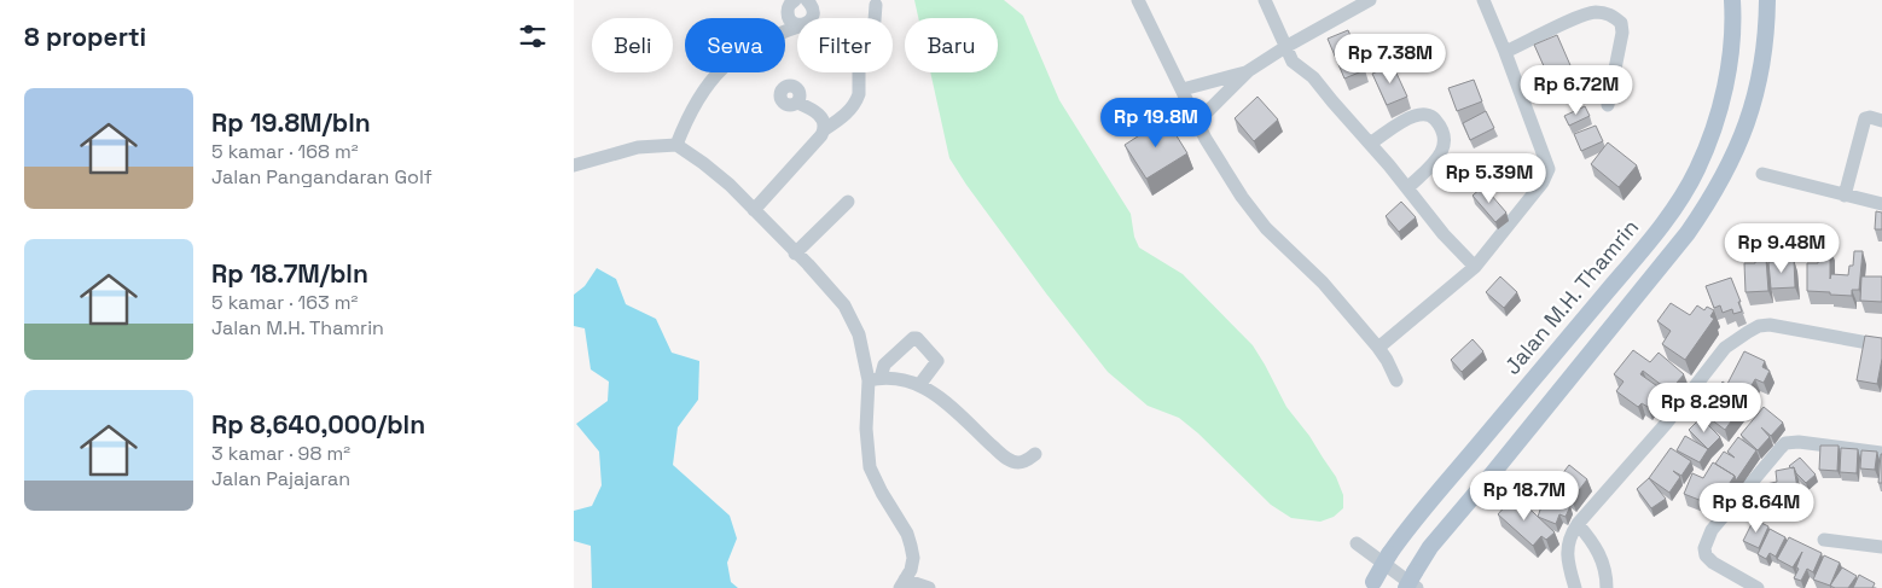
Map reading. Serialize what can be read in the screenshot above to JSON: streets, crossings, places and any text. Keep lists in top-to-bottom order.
{
  "streets": {
    "main road": ["Jalan M.H. Thamrin"]
  },
  "page": {
    "heading": "8 properti",
    "chip": [
      "Beli",
      "Sewa",
      "Filter",
      "Baru"
    ],
    "price": [
      "Rp 7.38M",
      "Rp 6.72M",
      "Rp 19.8M",
      "Rp 5.39M",
      "Rp 9.48M",
      "Rp 8.29M",
      "Rp 18.7M",
      "Rp 8.64M"
    ],
    "list": [
      {
        "name": "Rp 19.8M/bln",
        "note": "5 kamar · 168 m² · Jalan Pangandaran Golf"
      },
      {
        "name": "Rp 18.7M/bln",
        "note": "5 kamar · 163 m² · Jalan M.H. Thamrin"
      },
      {
        "name": "Rp 8,640,000/bln",
        "note": "3 kamar · 98 m² · Jalan Pajajaran"
      }
    ]
  }
}
